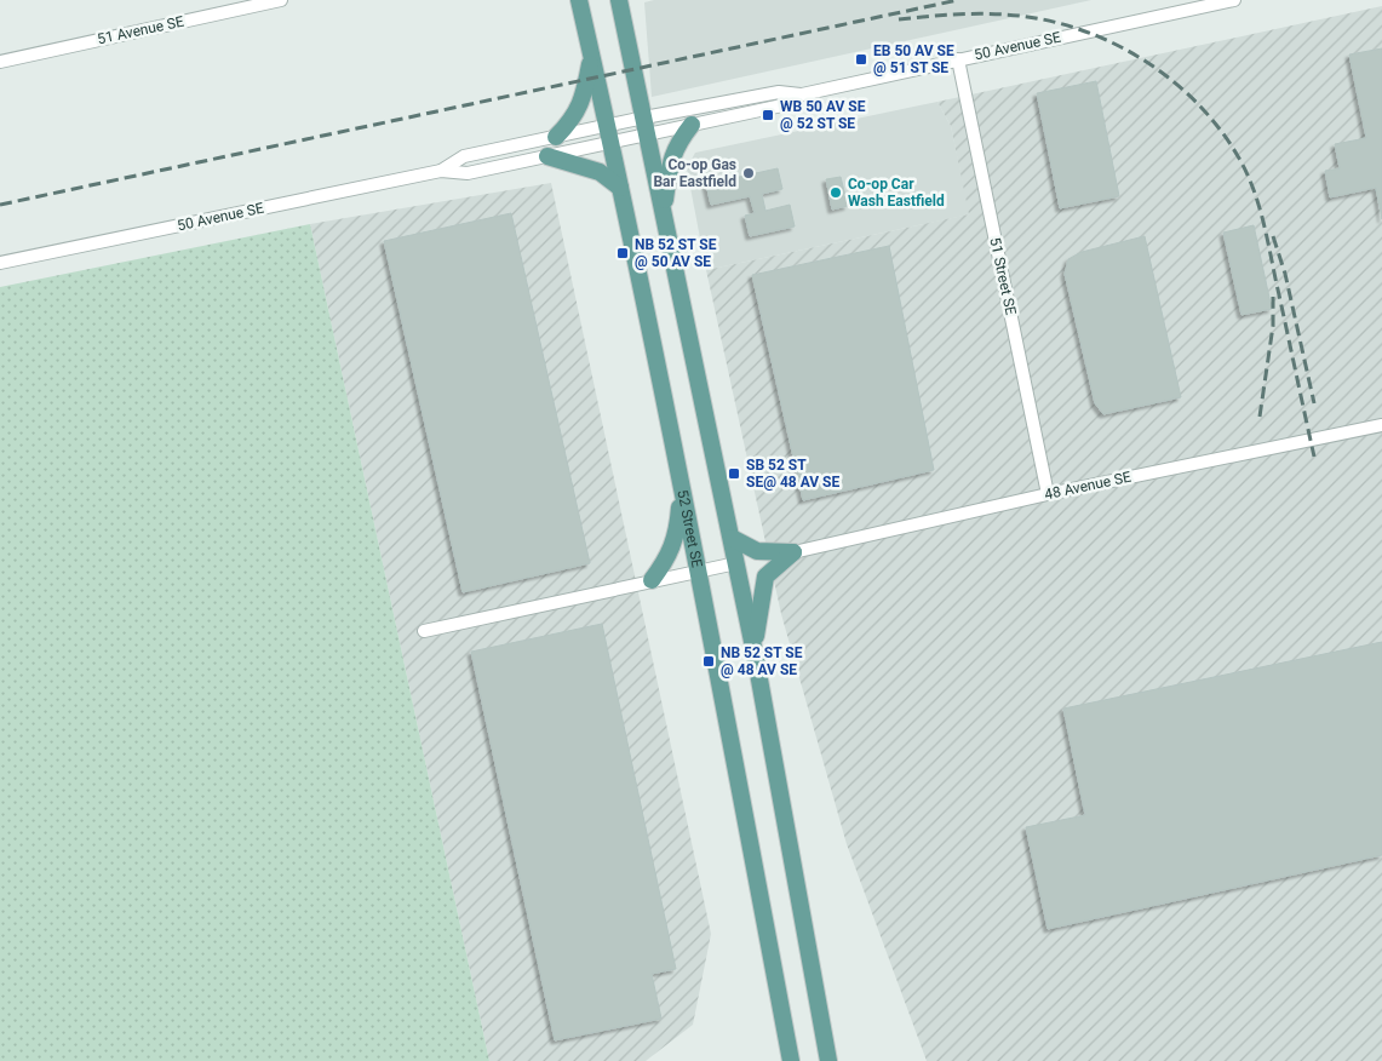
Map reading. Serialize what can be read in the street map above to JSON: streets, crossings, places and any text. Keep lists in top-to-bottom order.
{
  "streets": {
    "main road": ["52 Street SE"],
    "street": [
      "51 Avenue SE",
      "50 Avenue SE",
      "51 Street SE",
      "48 Avenue SE"
    ]
  },
  "crossings": [
    ["50 Avenue SE", "51 Street SE"],
    ["50 Avenue SE", "52 Street SE"],
    ["51 Street SE", "48 Avenue SE"]
  ],
  "places": {
    "transit": [
      "EB 50 AV SE @ 51 ST SE",
      "WB 50 AV SE @ 52 ST SE",
      "NB 52 ST SE @ 50 AV SE",
      "SB 52 ST SE@ 48 AV SE",
      "NB 52 ST SE @ 48 AV SE"
    ],
    "other": ["Co-op Gas Bar Eastfield", "Co-op Car Wash Eastfield"]
  }
}
